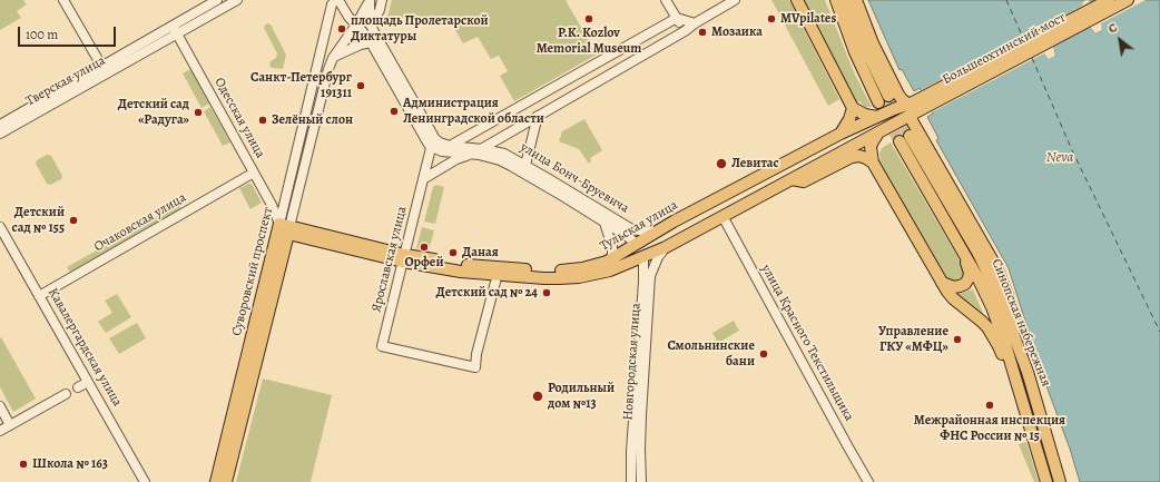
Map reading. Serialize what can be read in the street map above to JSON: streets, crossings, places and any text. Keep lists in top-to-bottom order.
{
  "streets": {
    "main road": [
      "Большеохтинский мост",
      "улица Бонч-Бруевича",
      "Тульская улица",
      "Суворовский проспект",
      "Синопская набережная"
    ],
    "street": [
      "Тверская улица",
      "Одесская улица",
      "Очаковская улица",
      "Ярославская улица",
      "улица Красного Текстильщика",
      "Кавалергардская улица",
      "Новгородская улица"
    ]
  },
  "crossings": [
    ["Большеохтинский мост", "Тульская улица"],
    ["Тверская улица", "Одесская улица"],
    ["Одесская улица", "Очаковская улица"],
    ["Одесская улица", "Тульская улица"],
    ["Одесская улица", "Суворовский проспект"],
    ["улица Бонч-Бруевича", "Тульская улица"],
    ["улица Бонч-Бруевича", "Новгородская улица"],
    ["Очаковская улица", "Кавалергардская улица"],
    ["Тульская улица", "Ярославская улица"],
    ["Тульская улица", "Суворовский проспект"],
    ["Тульская улица", "улица Красного Текстильщика"],
    ["Тульская улица", "Новгородская улица"]
  ],
  "water": ["Neva"],
  "places": [
    "P.K. Kozlov Memorial Museum",
    "MVpilates",
    "площадь Пролетарской Диктатуры",
    "Мозаика",
    "Санкт-Петербург 191311",
    "Администрация Ленинградской области",
    "Детский сад «Радуга»",
    "Зелёный слон",
    "Левитас",
    "Детский сад № 155",
    "Орфей",
    "Даная",
    "Детский сад № 24",
    "Управление ГКУ «МФЦ»",
    "Смольнинские бани",
    "Родильный дом №13",
    "Межрайонная инспекция ФНС России № 15",
    "Школа № 163"
  ],
  "scale_bar": "100 m",
  "north": "top left"
}
